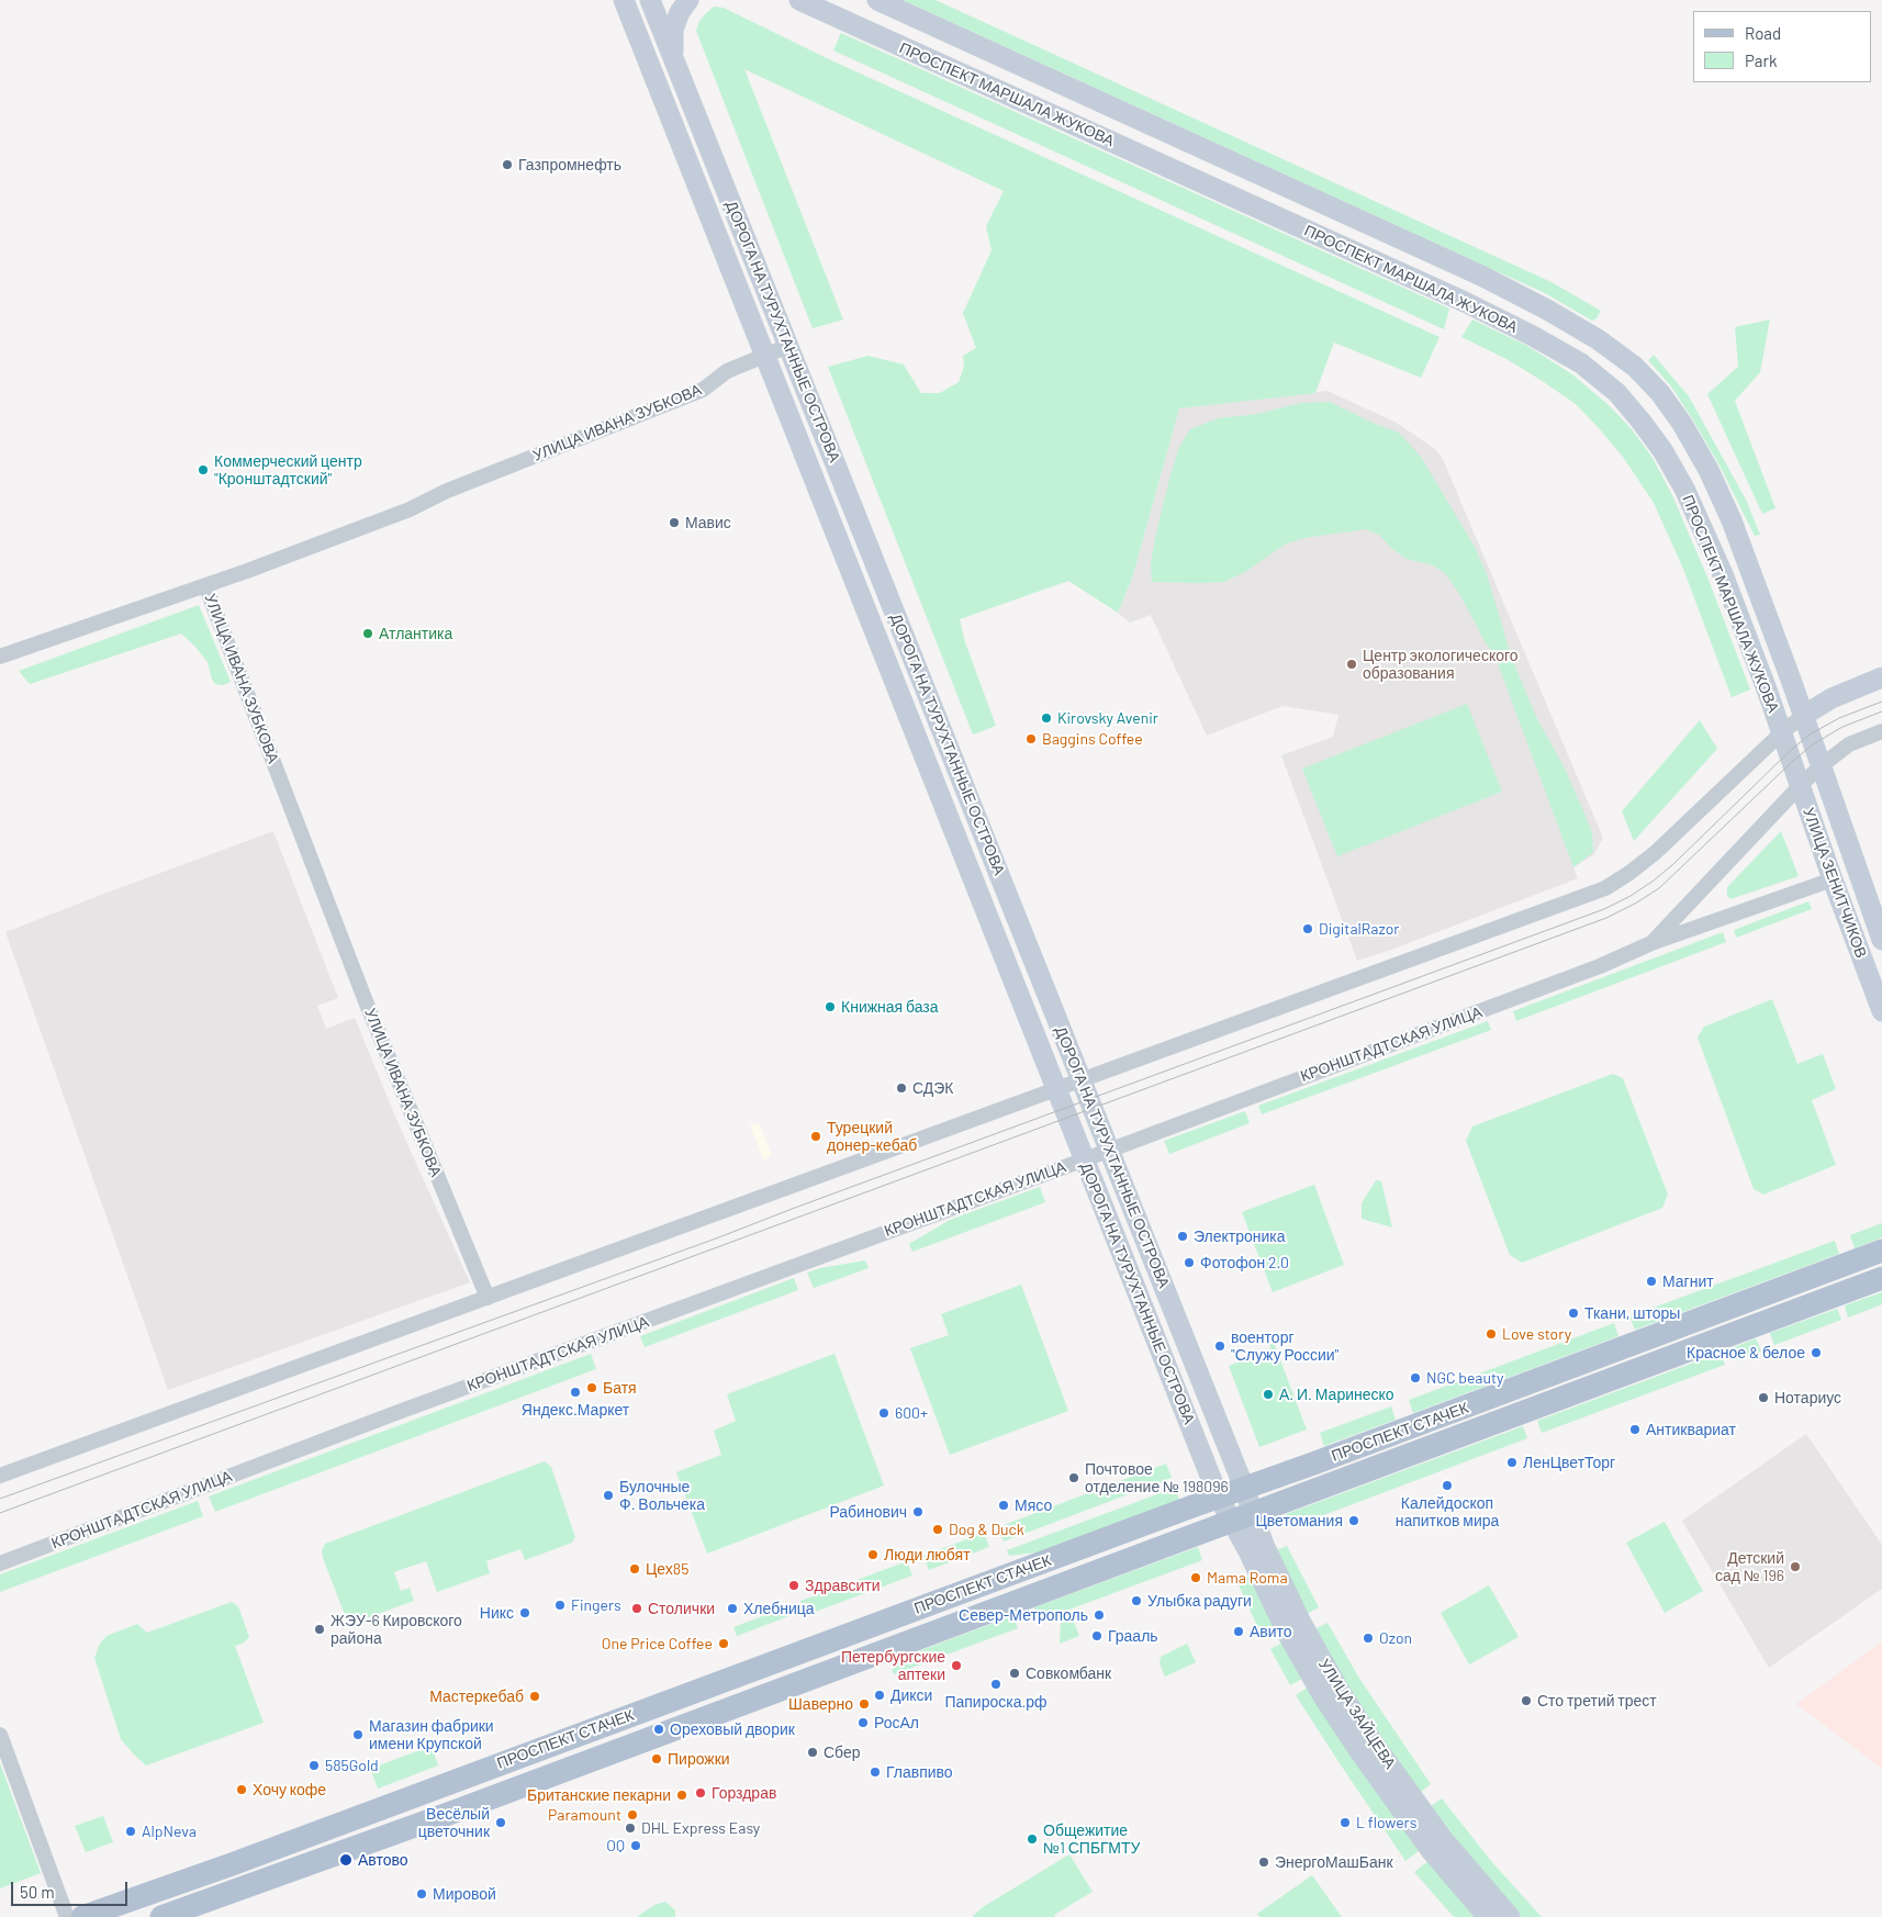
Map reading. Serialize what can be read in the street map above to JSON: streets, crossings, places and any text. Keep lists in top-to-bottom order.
{
  "streets": {
    "main road": ["ПРОСПЕКТ СТАЧЕК"],
    "street": [
      "ПРОСПЕКТ МАРШАЛА ЖУКОВА",
      "ДОРОГА НА ТУРУХТАННЫЕ ОСТРОВА",
      "УЛИЦА ИВАНА ЗУБКОВА",
      "УЛИЦА ЗЕНИТЧИКОВ",
      "КРОНШТАДТСКАЯ УЛИЦА",
      "УЛИЦА ЗАЙЦЕВА"
    ]
  },
  "crossings": [
    ["ПРОСПЕКТ МАРШАЛА ЖУКОВА", "УЛИЦА ЗЕНИТЧИКОВ"],
    ["ПРОСПЕКТ МАРШАЛА ЖУКОВА", "КРОНШТАДТСКАЯ УЛИЦА"],
    ["ДОРОГА НА ТУРУХТАННЫЕ ОСТРОВА", "УЛИЦА ИВАНА ЗУБКОВА"],
    ["ДОРОГА НА ТУРУХТАННЫЕ ОСТРОВА", "КРОНШТАДТСКАЯ УЛИЦА"],
    ["ДОРОГА НА ТУРУХТАННЫЕ ОСТРОВА", "ПРОСПЕКТ СТАЧЕК"],
    ["ДОРОГА НА ТУРУХТАННЫЕ ОСТРОВА", "УЛИЦА ЗАЙЦЕВА"],
    ["УЛИЦА ЗЕНИТЧИКОВ", "КРОНШТАДТСКАЯ УЛИЦА"],
    ["ПРОСПЕКТ СТАЧЕК", "УЛИЦА ЗАЙЦЕВА"]
  ],
  "places": [
    "Газпромнефть",
    "Коммерческий центр \"Кронштадтский\"",
    "Мавис",
    "Атлантика",
    "Центр экологического образования",
    "Kirovsky Avenir",
    "Baggins Coffee",
    "DigitalRazor",
    "Книжная база",
    "СДЭК",
    "Турецкий донер-кебаб",
    "Электроника",
    "Фотофон 2.0",
    "Магнит",
    "Ткани, шторы",
    "Love story",
    "военторг \"Служу России\"",
    "Красное & белое",
    "NGC beauty",
    "Батя",
    "Яндекс.Маркет",
    "А. И. Маринеско",
    "Нотариус",
    "600+",
    "Антиквариат",
    "ЛенЦветТорг",
    "Почтовое отделение № 198096",
    "Калейдоскоп напитков мира",
    "Булочные Ф. Вольчека",
    "Мясо",
    "Рабинович",
    "Цветомания",
    "Dog & Duck",
    "Люди любят",
    "Детский сад № 196",
    "Цех85",
    "Mama Roma",
    "Здравсити",
    "Улыбка радуги",
    "Fingers",
    "Столички",
    "Хлебница",
    "Никс",
    "Север-Метрополь",
    "ЖЭУ-6 Кировского района",
    "Авито",
    "Грааль",
    "Ozon",
    "One Price Coffee",
    "Петербургские аптеки",
    "Совкомбанк",
    "Папироска.рф",
    "Дикси",
    "Мастеркебаб",
    "Сто третий трест",
    "Шаверно",
    "РосАл",
    "Ореховый дворик",
    "Магазин фабрики имени Крупской",
    "Сбер",
    "Пирожки",
    "585Gold",
    "Главпиво",
    "Хочу кофе",
    "Горздрав",
    "Британские пекарни",
    "Paramount",
    "Весёлый цветочник",
    "L flowers",
    "DHL Express Easy",
    "AlpNeva",
    "Общежитие №1 СПБГМТУ",
    "OQ",
    "Автово",
    "ЭнергоМашБанк",
    "Мировой"
  ],
  "legend": ["Road", "Park"],
  "scale_bar": "50 m"
}
